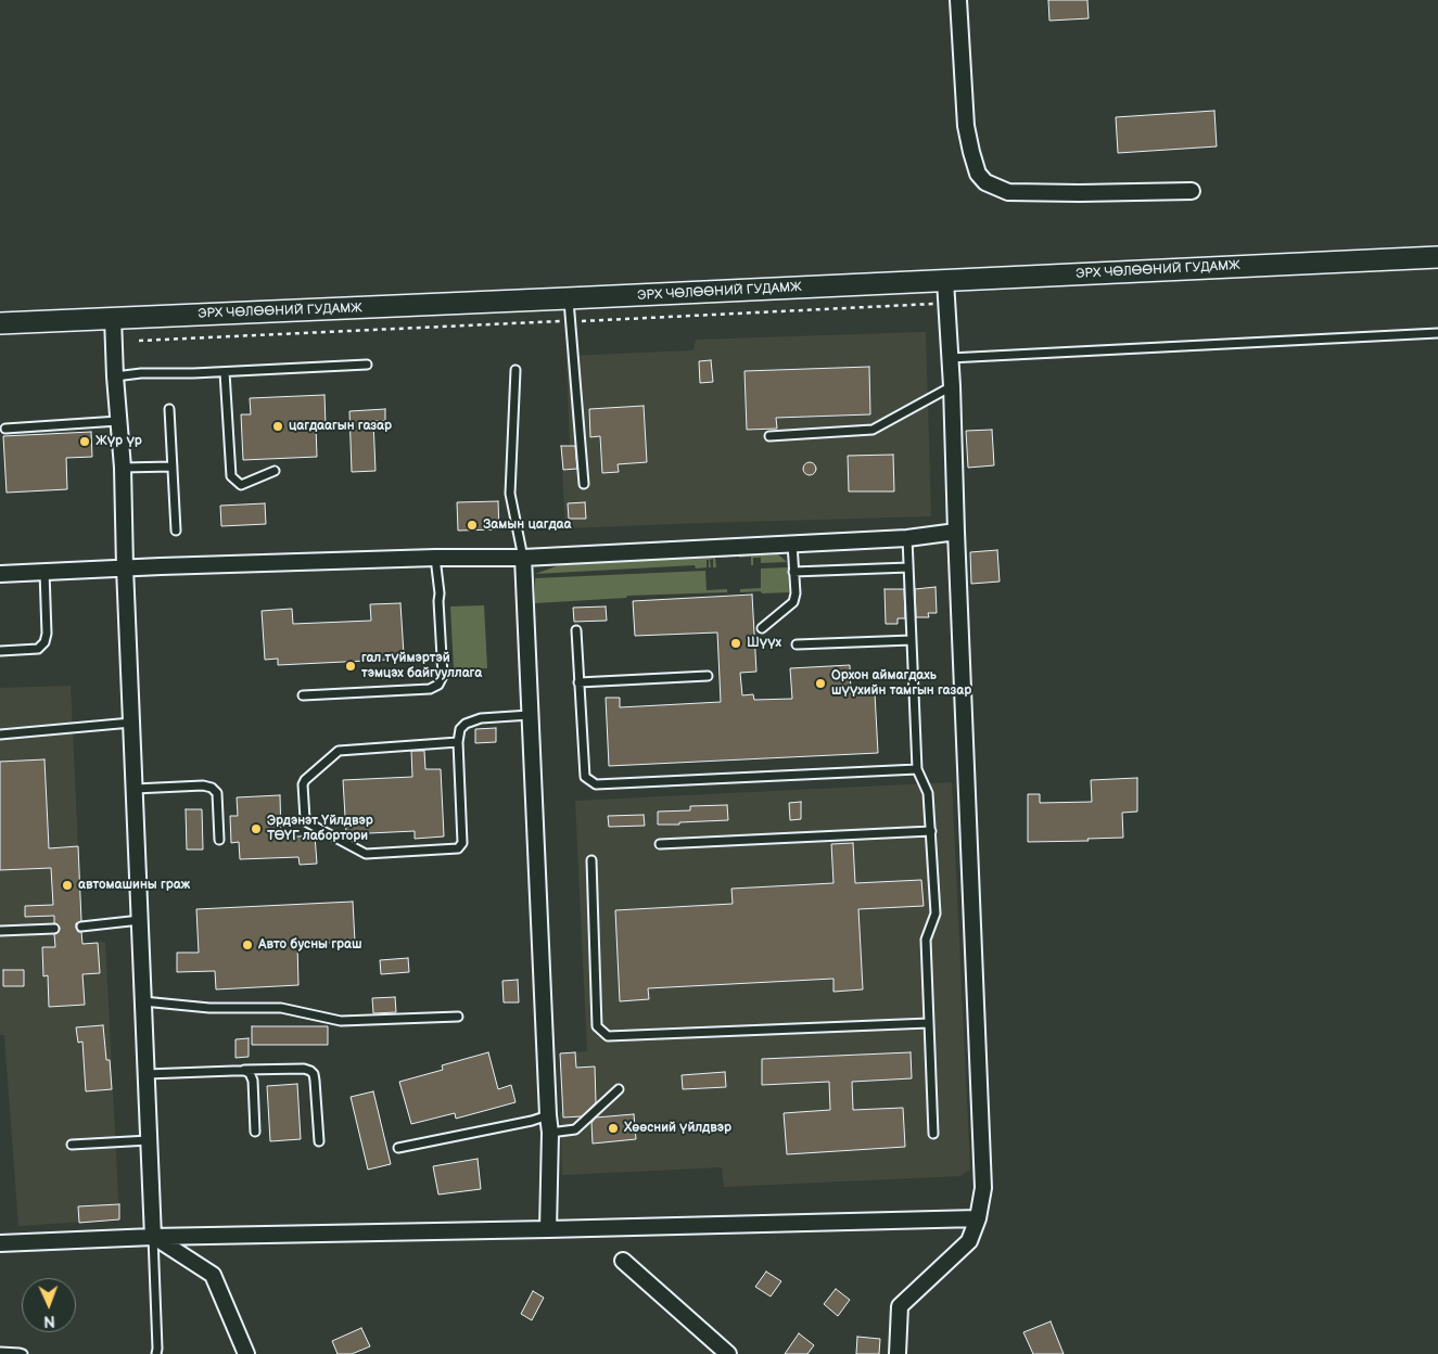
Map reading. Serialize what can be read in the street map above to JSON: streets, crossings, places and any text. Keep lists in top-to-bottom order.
{
  "streets": {
    "main road": ["ЭРХ ЧӨЛӨӨНИЙ ГУДАМЖ"]
  },
  "places": [
    "цагдаагын газар",
    "Жүр үр",
    "Замын цагдаа",
    "Шүүх",
    "гал түймэртэй тэмцэх байгууллага",
    "Орхон аймагдахь шүүхийн тамгын газар",
    "Эрдэнэт Үйлдвэр ТӨҮГ лабортори",
    "автомашины граж",
    "Авто бусны граш",
    "Хөөсний үйлдвэр"
  ],
  "north": "bottom"
}
